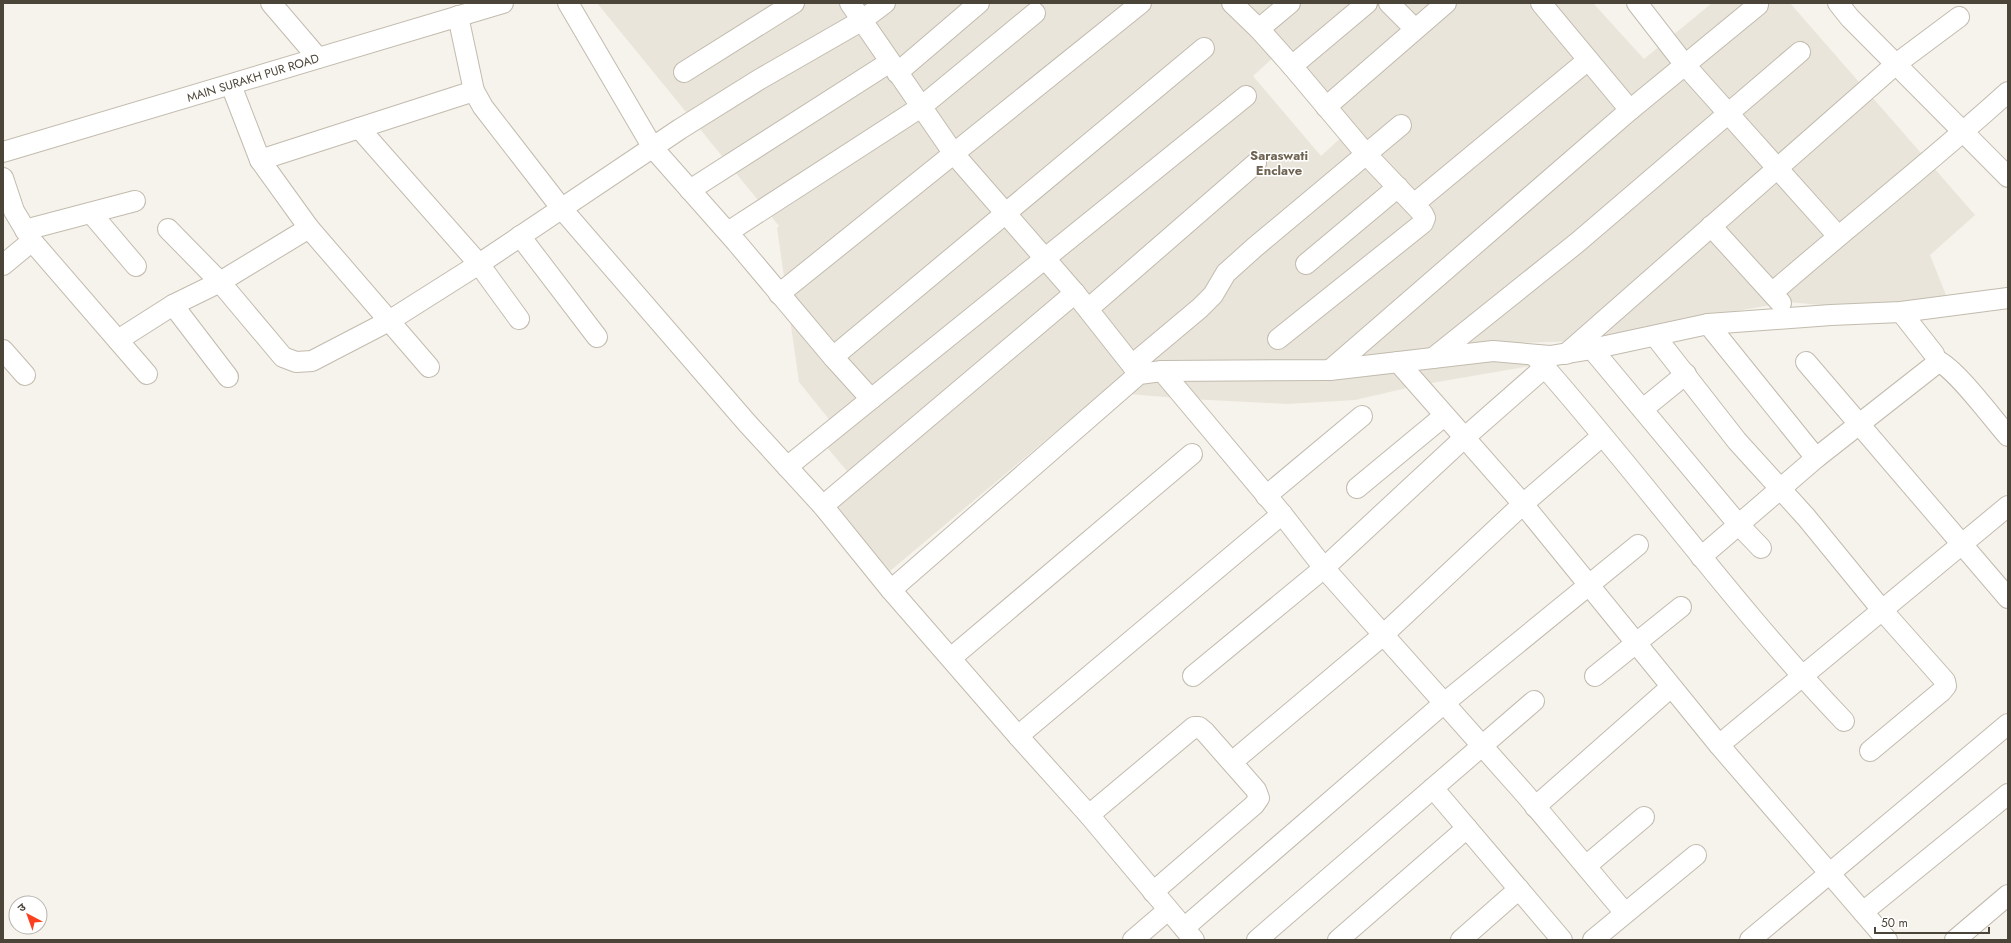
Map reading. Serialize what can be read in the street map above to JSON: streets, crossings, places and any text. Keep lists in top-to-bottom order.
{
  "streets": {
    "street": ["MAIN SURAKH PUR ROAD"]
  },
  "districts": ["Saraswati Enclave"],
  "scale_bar": "50 m",
  "north": "top left"
}
